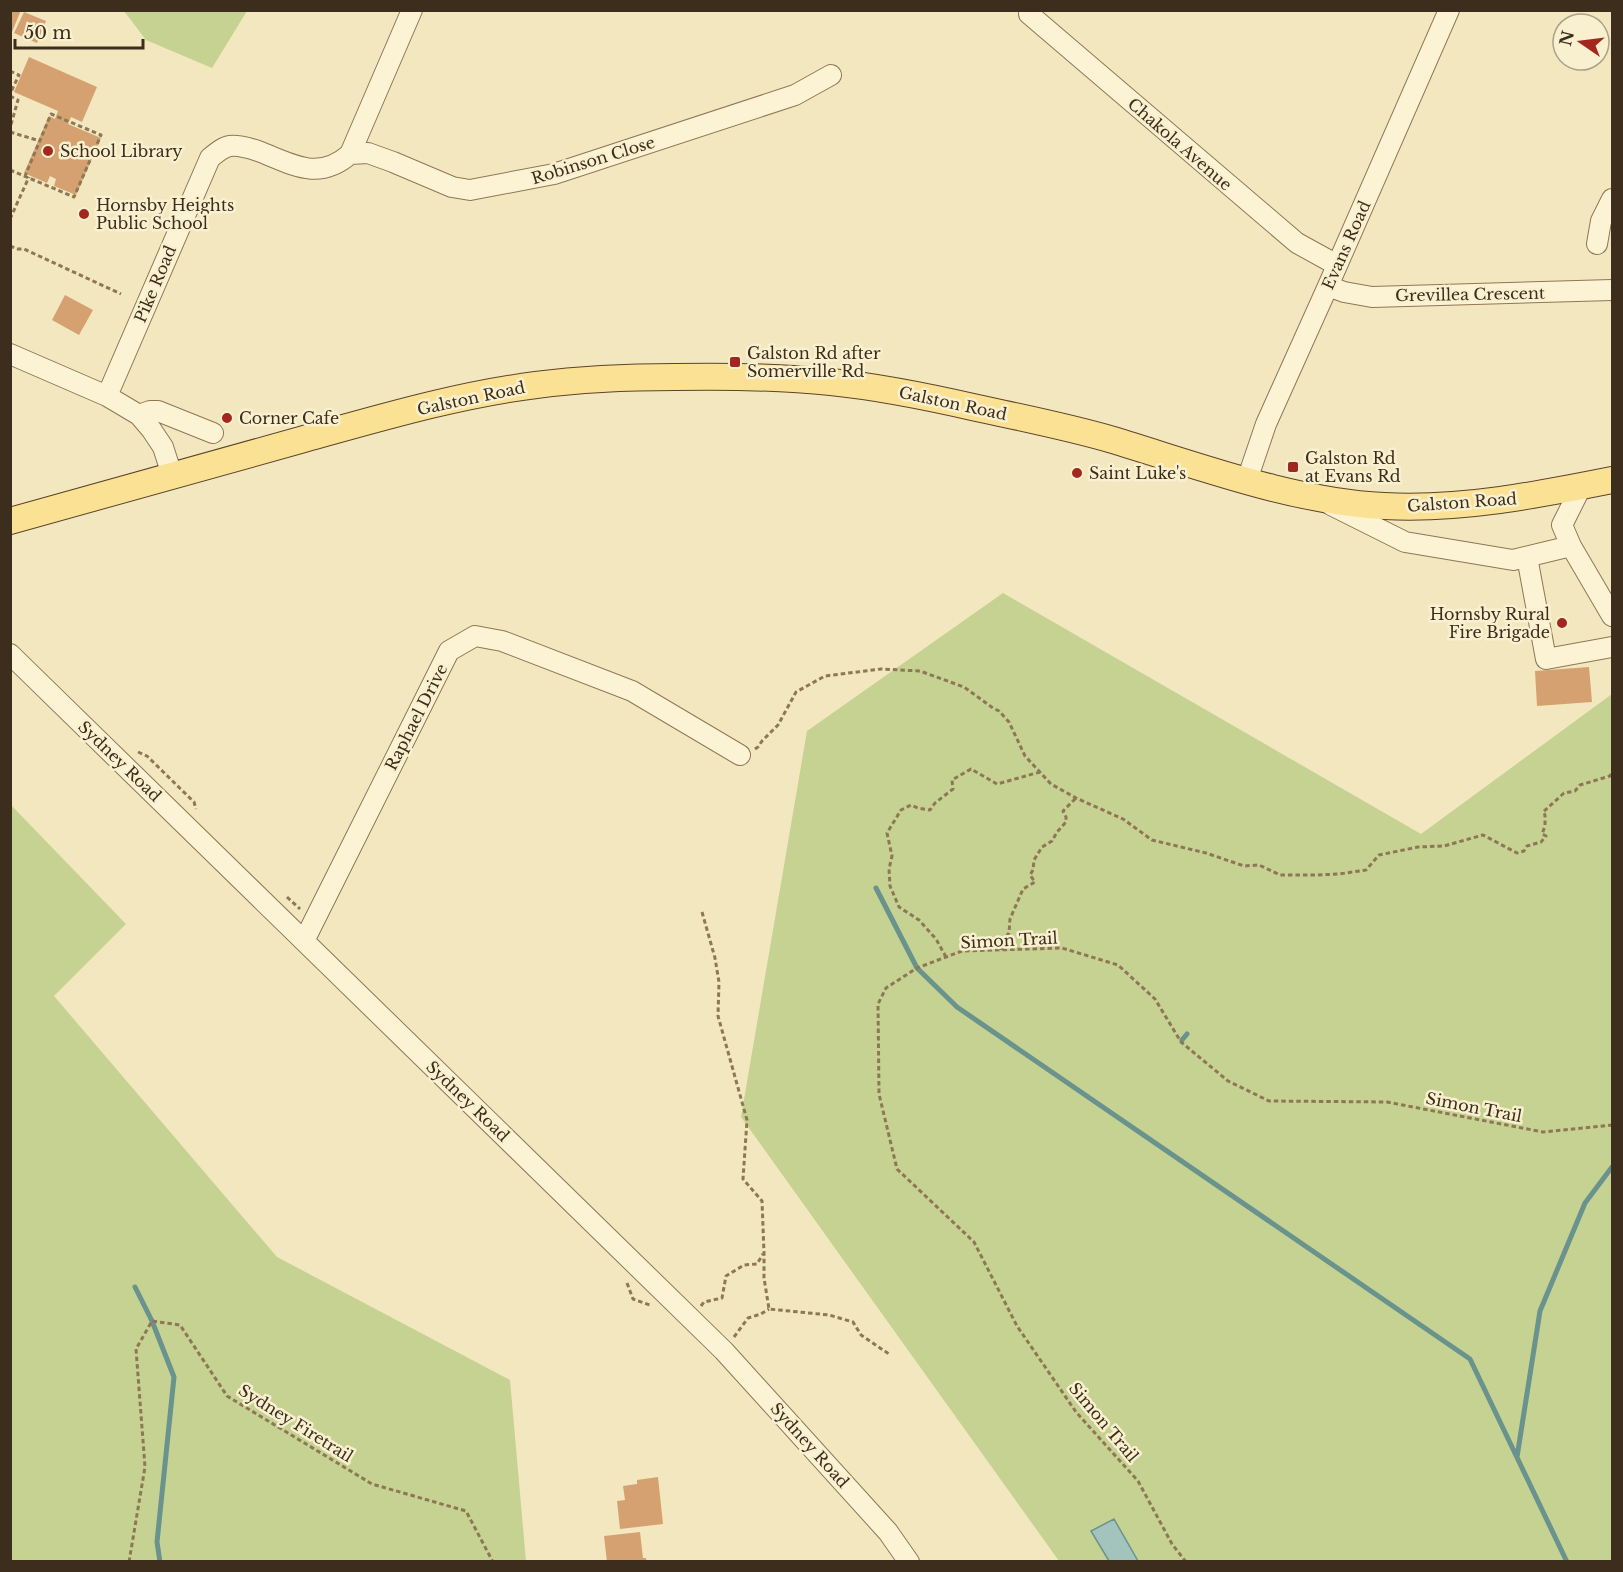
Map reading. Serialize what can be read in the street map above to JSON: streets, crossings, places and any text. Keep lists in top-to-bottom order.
{
  "streets": {
    "main road": ["Galston Road"],
    "street": [
      "Chakola Avenue",
      "Robinson Close",
      "Evans Road",
      "Pike Road",
      "Grevillea Crescent",
      "Raphael Drive",
      "Sydney Road"
    ],
    "path": ["Simon Trail", "Sydney Firetrail"]
  },
  "crossings": [
    ["Chakola Avenue", "Evans Road"],
    ["Robinson Close", "Pike Road"],
    ["Evans Road", "Grevillea Crescent"],
    ["Evans Road", "Galston Road"],
    ["Raphael Drive", "Sydney Road"]
  ],
  "places": {
    "other": [
      "School Library",
      "Hornsby Heights Public School",
      "Corner Cafe",
      "Saint Luke's",
      "Hornsby Rural Fire Brigade"
    ],
    "transit": ["Galston Rd after Somerville Rd", "Galston Rd at Evans Rd"]
  },
  "scale_bar": "50 m",
  "north": "left"
}
